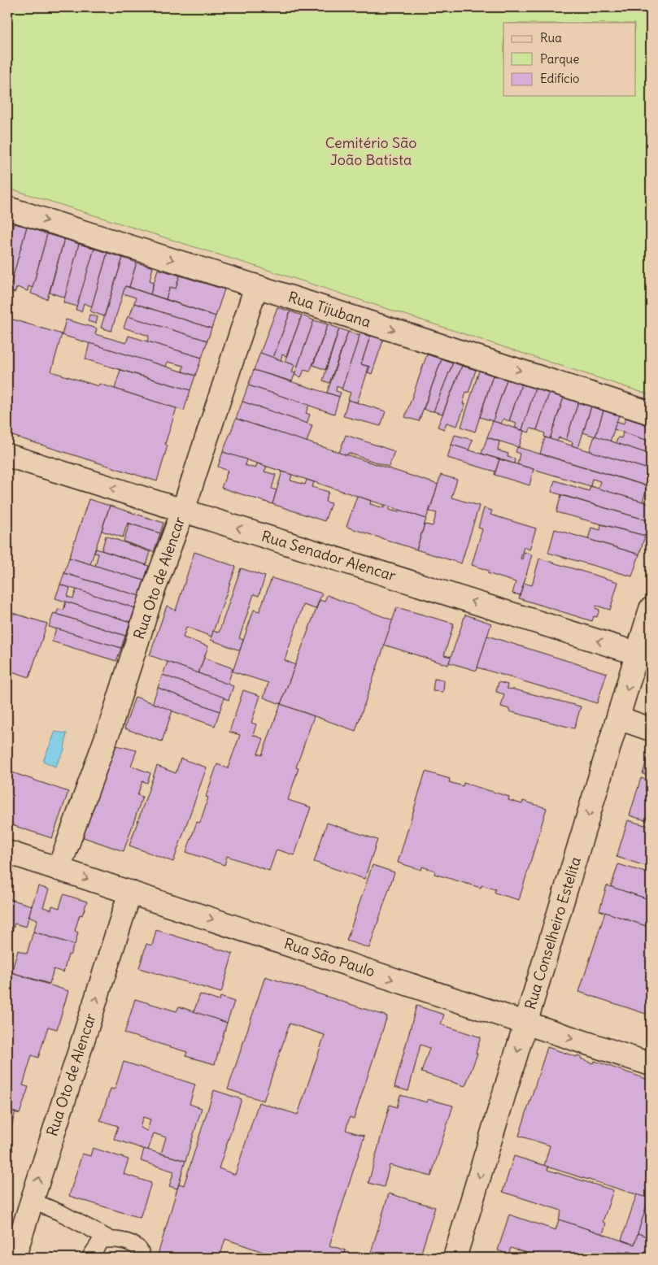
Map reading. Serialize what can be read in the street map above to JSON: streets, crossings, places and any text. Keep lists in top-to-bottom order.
{
  "streets": {
    "street": [
      "Rua Tijubana",
      "Rua Senador Alencar",
      "Rua Oto de Alencar",
      "Rua Conselheiro Estelita",
      "Rua São Paulo"
    ]
  },
  "crossings": [
    ["Rua Tijubana", "Rua Oto de Alencar"],
    ["Rua Senador Alencar", "Rua Oto de Alencar"],
    ["Rua Senador Alencar", "Rua Conselheiro Estelita"],
    ["Rua Oto de Alencar", "Rua São Paulo"],
    ["Rua Conselheiro Estelita", "Rua São Paulo"]
  ],
  "one_way": [
    "Rua Tijubana",
    "Rua Senador Alencar",
    "Rua Conselheiro Estelita",
    "Rua São Paulo"
  ],
  "parks": ["Cemitério São João Batista"],
  "legend": ["Rua", "Parque", "Edifício"]
}
